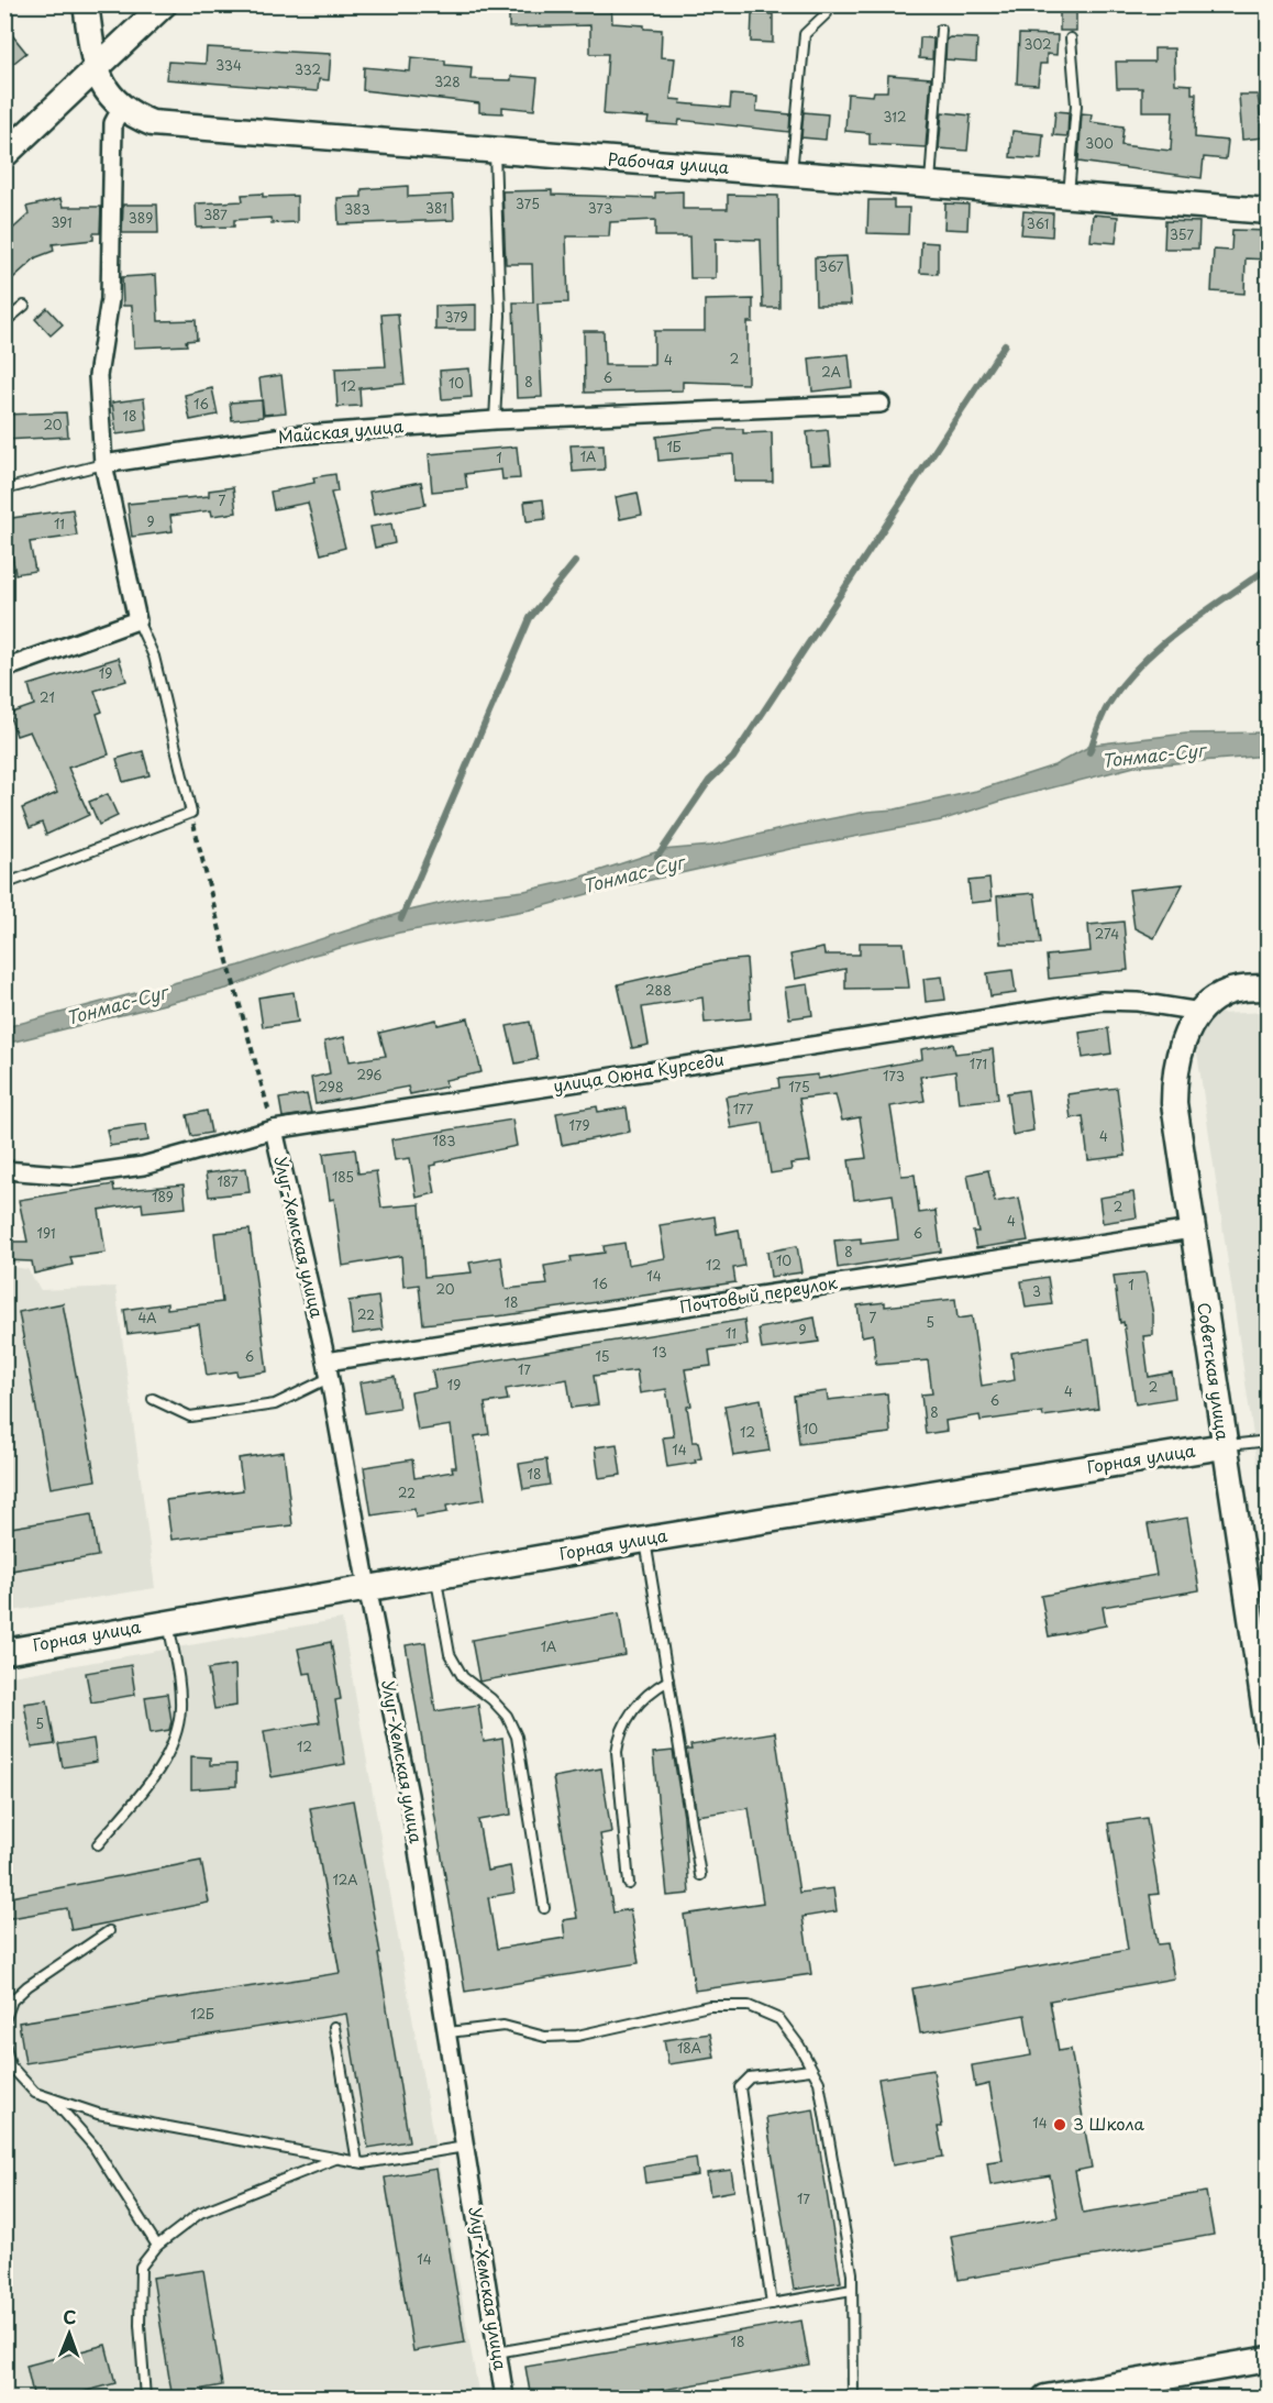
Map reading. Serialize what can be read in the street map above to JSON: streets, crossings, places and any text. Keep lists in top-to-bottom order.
{
  "streets": {
    "street": [
      "Рабочая улица",
      "Майская улица",
      "улица Оюна Курседи",
      "Улуг-Хемская улица",
      "Почтовый переулок",
      "Советская улица",
      "Горная улица"
    ]
  },
  "crossings": [
    ["улица Оюна Курседи", "Улуг-Хемская улица"],
    ["улица Оюна Курседи", "Советская улица"],
    ["Улуг-Хемская улица", "Почтовый переулок"],
    ["Улуг-Хемская улица", "Горная улица"],
    ["Почтовый переулок", "Советская улица"],
    ["Советская улица", "Горная улица"]
  ],
  "water": ["Тонмас-Суг"],
  "places": ["3 Школа"],
  "house_numbers": [
    "302",
    "334",
    "332",
    "328",
    "312",
    "300",
    "375",
    "381",
    "373",
    "383",
    "387",
    "389",
    "391",
    "361",
    "357",
    "367",
    "379",
    "2",
    "4",
    "2А",
    "6",
    "8",
    "10",
    "12",
    "16",
    "18",
    "20",
    "1Б",
    "1А",
    "1",
    "7",
    "9",
    "11",
    "19",
    "21",
    "274",
    "288",
    "171",
    "296",
    "173",
    "298",
    "175",
    "177",
    "179",
    "4",
    "183",
    "185",
    "187",
    "189",
    "2",
    "4",
    "191",
    "6",
    "8",
    "10",
    "12",
    "14",
    "16",
    "1",
    "20",
    "3",
    "18",
    "22",
    "4А",
    "7",
    "5",
    "9",
    "11",
    "13",
    "6",
    "15",
    "17",
    "19",
    "2",
    "4",
    "6",
    "8",
    "10",
    "12",
    "14",
    "18",
    "22",
    "1А",
    "5",
    "12",
    "12А",
    "12Б",
    "18А",
    "14",
    "17",
    "14",
    "18"
  ],
  "north": "top"
}
